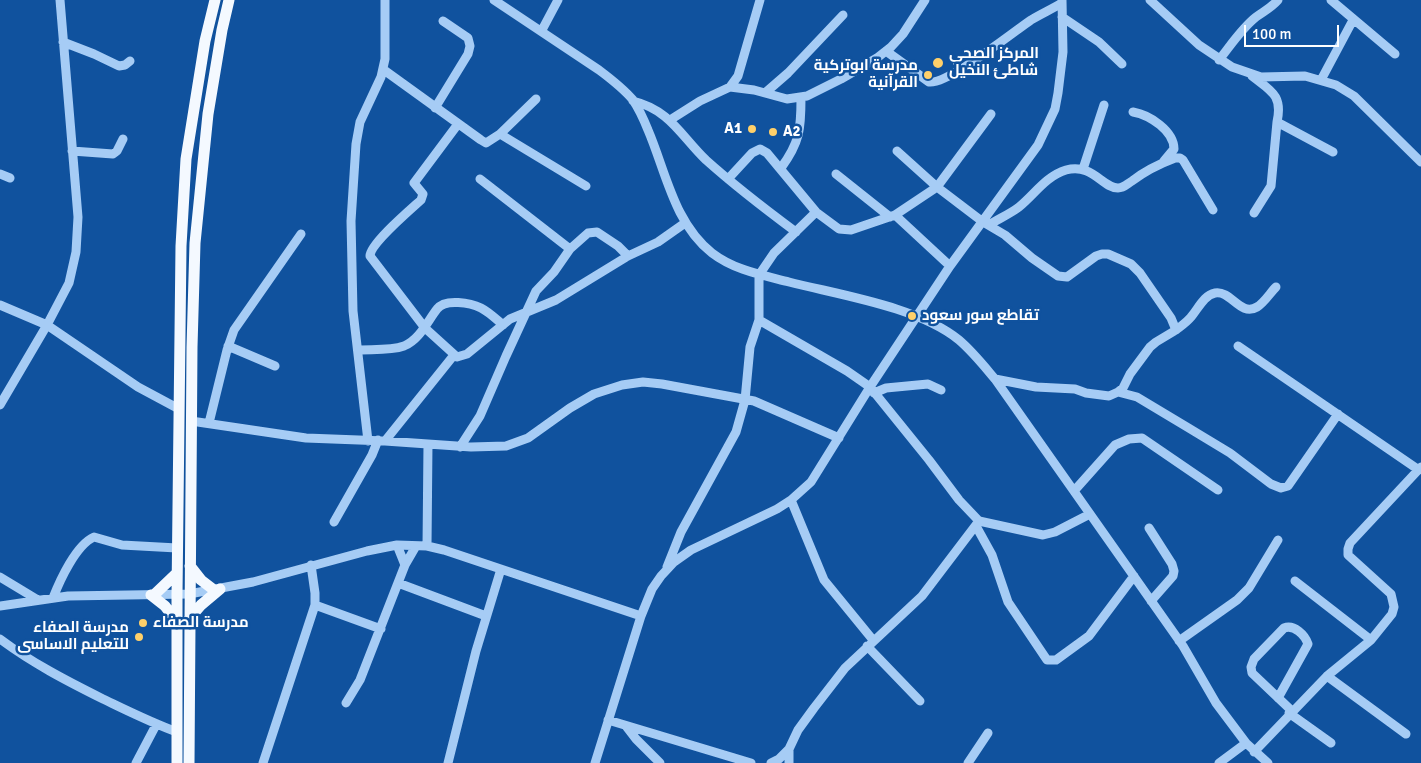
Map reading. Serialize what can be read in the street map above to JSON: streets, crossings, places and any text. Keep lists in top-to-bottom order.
{
  "places": [
    "المركز الصحي شاطئ النخيل",
    "مدرسة ابوتركية القرآنية",
    "A1",
    "A2",
    "تقاطع سور سعود",
    "مدرسة الصفاء",
    "مدرسة الصفاء للتعليم الاساسى"
  ],
  "scale_bar": "100 m"
}
